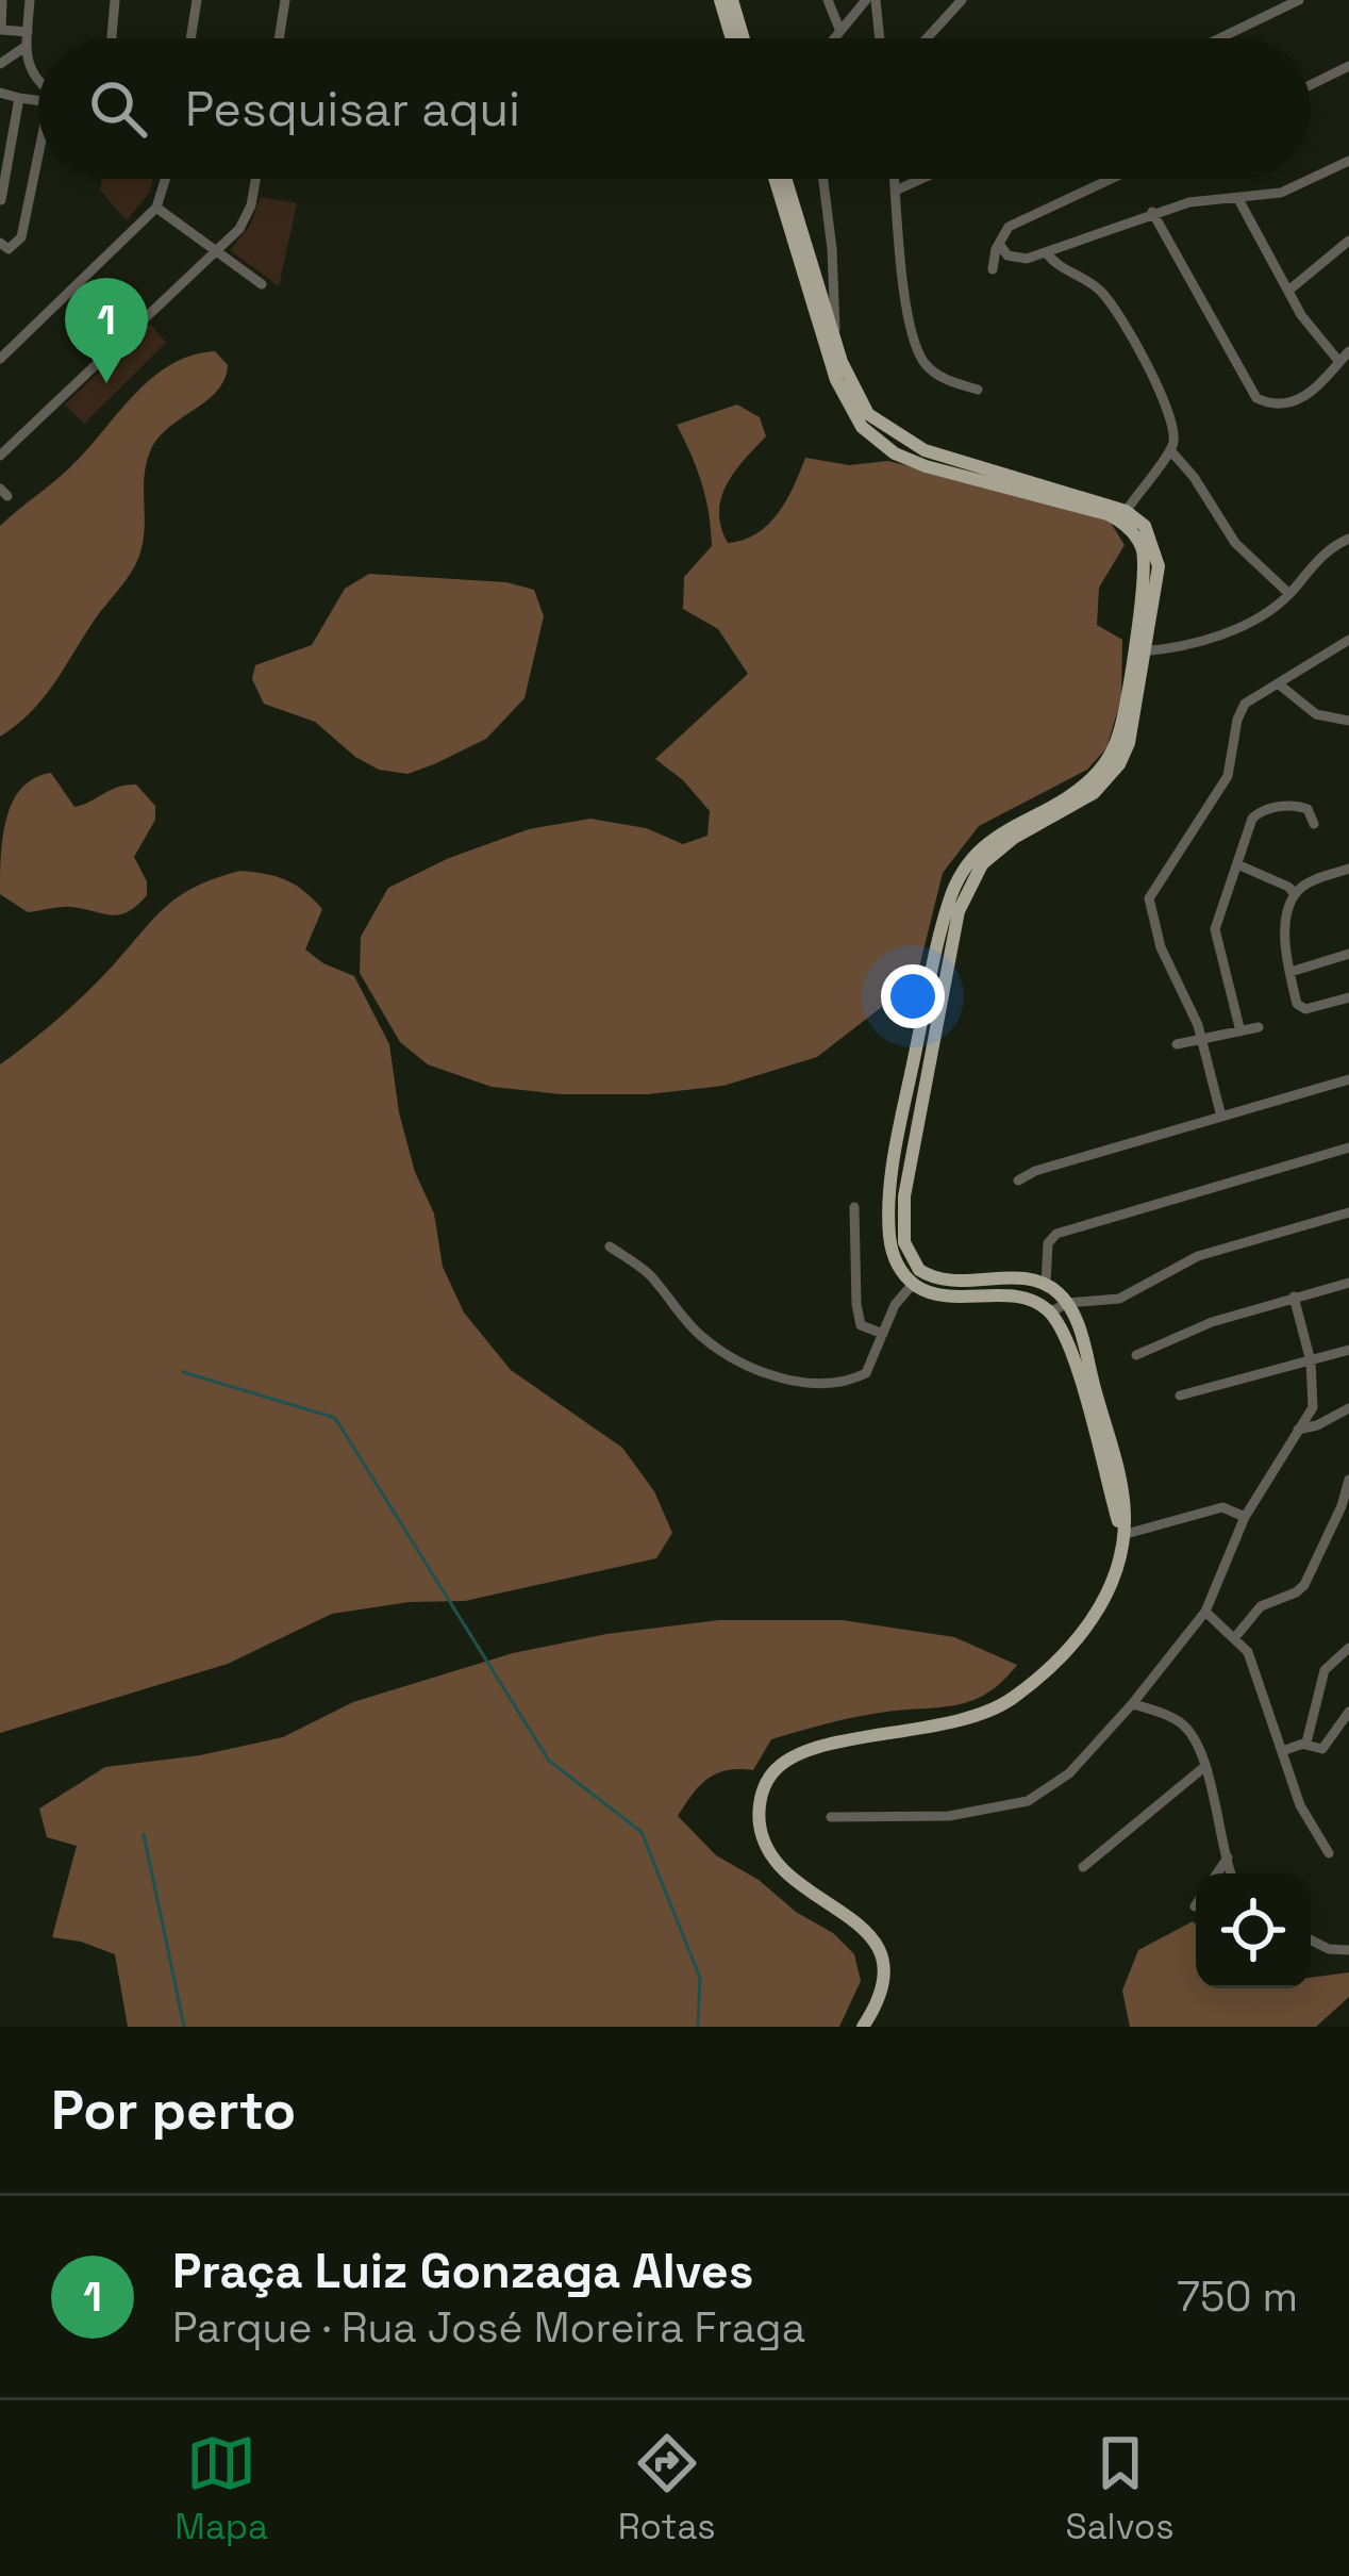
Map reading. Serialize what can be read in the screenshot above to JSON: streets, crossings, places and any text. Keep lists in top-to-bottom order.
{
  "page": {
    "search": "Pesquisar aqui",
    "pins": "1",
    "heading": "Por perto",
    "list": [
      {
        "mark": "1",
        "name": "Praça Luiz Gonzaga Alves",
        "note": "Parque · Rua José Moreira Fraga",
        "value": "750 m"
      }
    ],
    "nav": ["Mapa", "Rotas", "Salvos"]
  }
}
